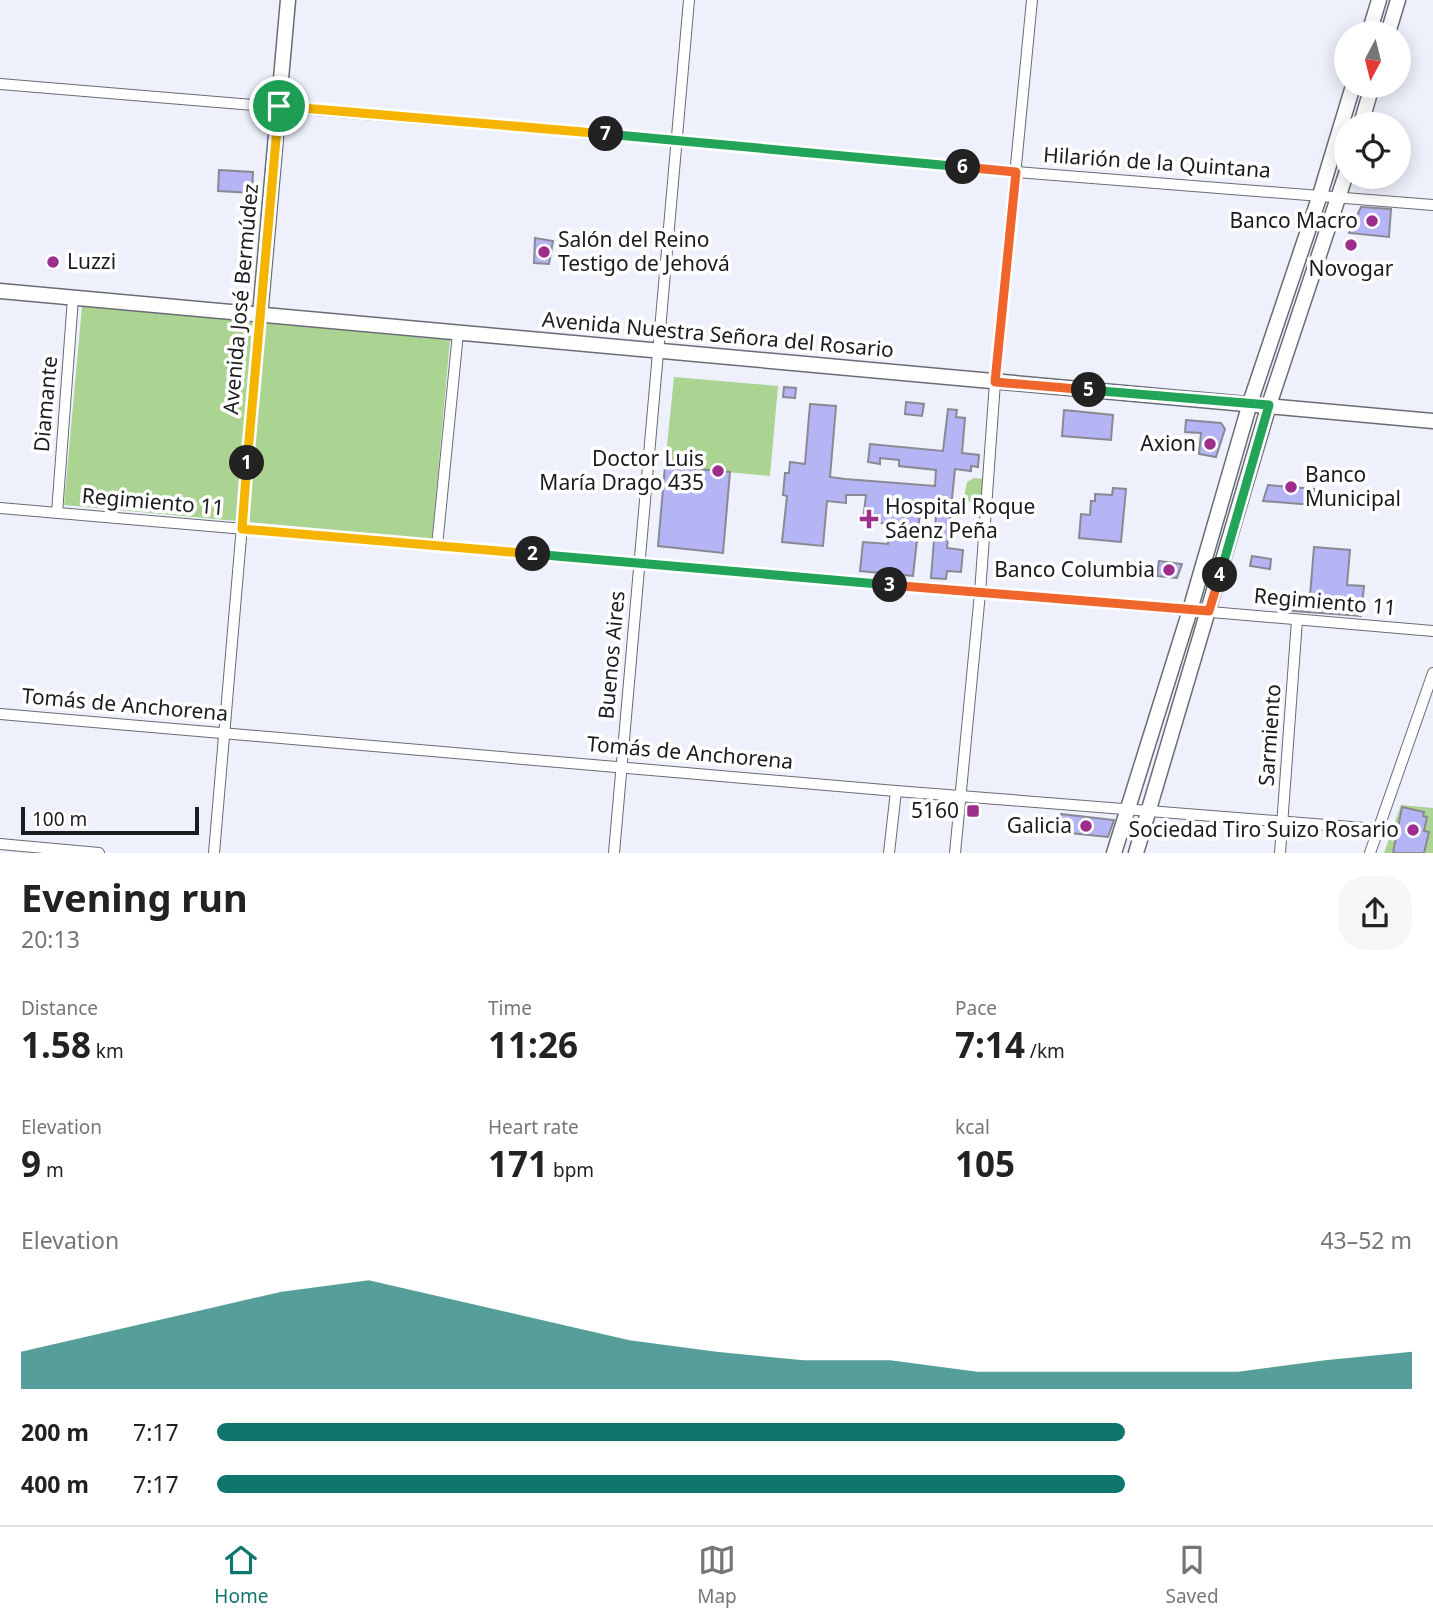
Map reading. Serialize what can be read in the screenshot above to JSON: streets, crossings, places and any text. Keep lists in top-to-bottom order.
{
  "streets": {
    "street": [
      "Hilarión de la Quintana",
      "Avenida José Bermúdez",
      "Avenida Nuestra Señora del Rosario",
      "Diamante",
      "Regimiento 11",
      "Buenos Aires",
      "Tomás de Anchorena",
      "Sarmiento"
    ]
  },
  "crossings": [
    ["Hilarión de la Quintana", "Avenida José Bermúdez"],
    ["Hilarión de la Quintana", "Buenos Aires"],
    ["Avenida José Bermúdez", "Avenida Nuestra Señora del Rosario"],
    ["Avenida José Bermúdez", "Regimiento 11"],
    ["Avenida José Bermúdez", "Tomás de Anchorena"],
    ["Avenida Nuestra Señora del Rosario", "Diamante"],
    ["Avenida Nuestra Señora del Rosario", "Buenos Aires"],
    ["Diamante", "Regimiento 11"],
    ["Regimiento 11", "Buenos Aires"],
    ["Regimiento 11", "Sarmiento"],
    ["Buenos Aires", "Tomás de Anchorena"],
    ["Tomás de Anchorena", "Sarmiento"]
  ],
  "places": {
    "other": [
      "Banco Macro",
      "Novogar",
      "Salón del Reino Testigo de Jehová",
      "Luzzi",
      "Axion",
      "Doctor Luis María Drago 435",
      "Banco Municipal",
      "Banco Columbia",
      "Galicia",
      "Sociedad Tiro Suizo Rosario"
    ],
    "health": ["Hospital Roque Sáenz Peña"],
    "transit": ["5160"]
  },
  "scale_bar": "100 m",
  "north": "bottom",
  "page": {
    "pins": [
      "7",
      "6",
      "5",
      "1",
      "2",
      "4",
      "3"
    ],
    "scale": "100 m",
    "heading": ["Evening run", "20:13"],
    "stats": [
      ["Distance", "1.58 km"],
      ["Time", "11:26"],
      ["Pace", "7:14 /km"],
      ["Elevation", "9 m"],
      ["Heart rate", "171 bpm"],
      ["kcal", "105"]
    ],
    "chart": ["Elevation", "43–52 m"],
    "list": [
      {
        "name": "200 m",
        "note": "7:17"
      },
      {
        "name": "400 m",
        "note": "7:17"
      }
    ],
    "tabs": ["Home", "Map", "Saved"]
  }
}
